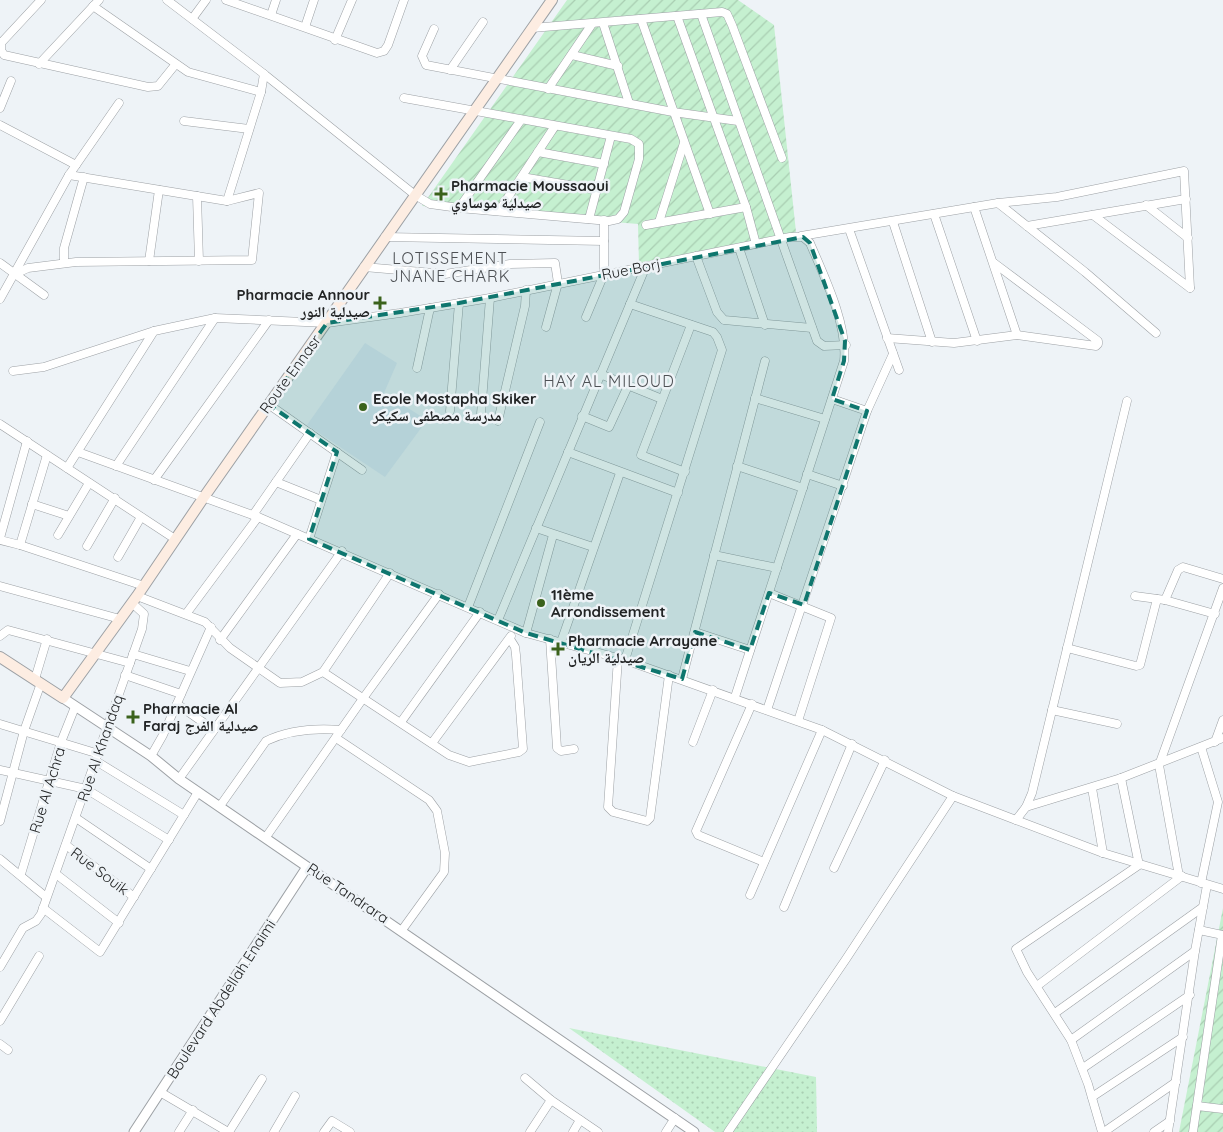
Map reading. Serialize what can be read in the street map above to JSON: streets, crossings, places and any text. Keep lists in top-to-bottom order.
{
  "streets": {
    "main road": ["Route Ennasr", "Rue Tandrara"],
    "street": [
      "Rue Borj",
      "Rue Al Khandaq",
      "Rue Al Achra",
      "Rue Souik",
      "Boulevard Abdellah Enaimi"
    ]
  },
  "crossings": [
    ["Rue Borj", "Route Ennasr"],
    ["Route Ennasr", "Rue Al Khandaq"],
    ["Route Ennasr", "Rue Tandrara"],
    ["Rue Al Khandaq", "Rue Souik"],
    ["Rue Al Khandaq", "Rue Tandrara"],
    ["Rue Al Achra", "Rue Tandrara"],
    ["Rue Tandrara", "Boulevard Abdellah Enaimi"]
  ],
  "districts": ["LOTISSEMENT JNANE CHARK", "HAY AL MILOUD"],
  "places": {
    "health": [
      "Pharmacie Moussaoui صيدلية موساوي",
      "Pharmacie Annour صيدلية النور",
      "Pharmacie Arrayane صيدلية الريان",
      "Pharmacie Al Faraj صيدلية الفرج"
    ],
    "other": ["Ecole Mostapha Skiker مدرسة مصطفى سكيكر", "11ème Arrondissement"]
  }
}
